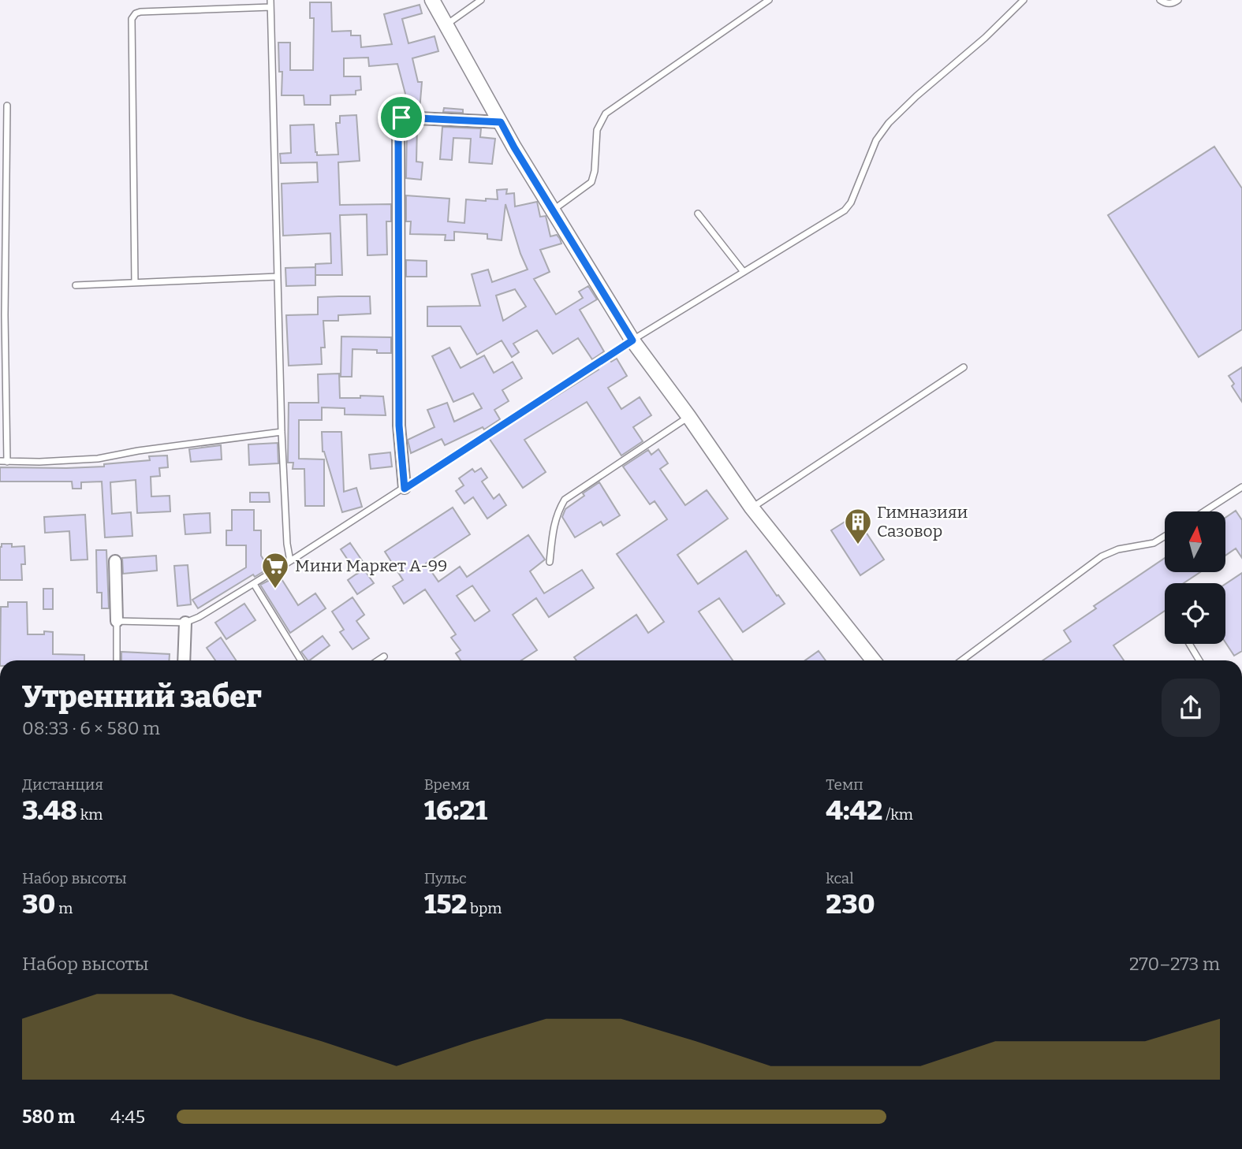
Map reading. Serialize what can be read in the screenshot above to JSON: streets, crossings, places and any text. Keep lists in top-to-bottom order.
{
  "places": {
    "building": ["Гимназияи Сазовор"],
    "supermarket": ["Мини Маркет А-99"]
  },
  "north": "top",
  "page": {
    "heading": ["Утренний забег", "08:33 · 6 × 580 m"],
    "stats": [
      ["Дистанция", "3.48 km"],
      ["Время", "16:21"],
      ["Темп", "4:42 /km"],
      ["Набор высоты", "30 m"],
      ["Пульс", "152 bpm"],
      ["kcal", "230"]
    ],
    "chart": ["Набор высоты", "270–273 m"],
    "list": [
      {
        "name": "580 m",
        "note": "4:45"
      }
    ]
  }
}
